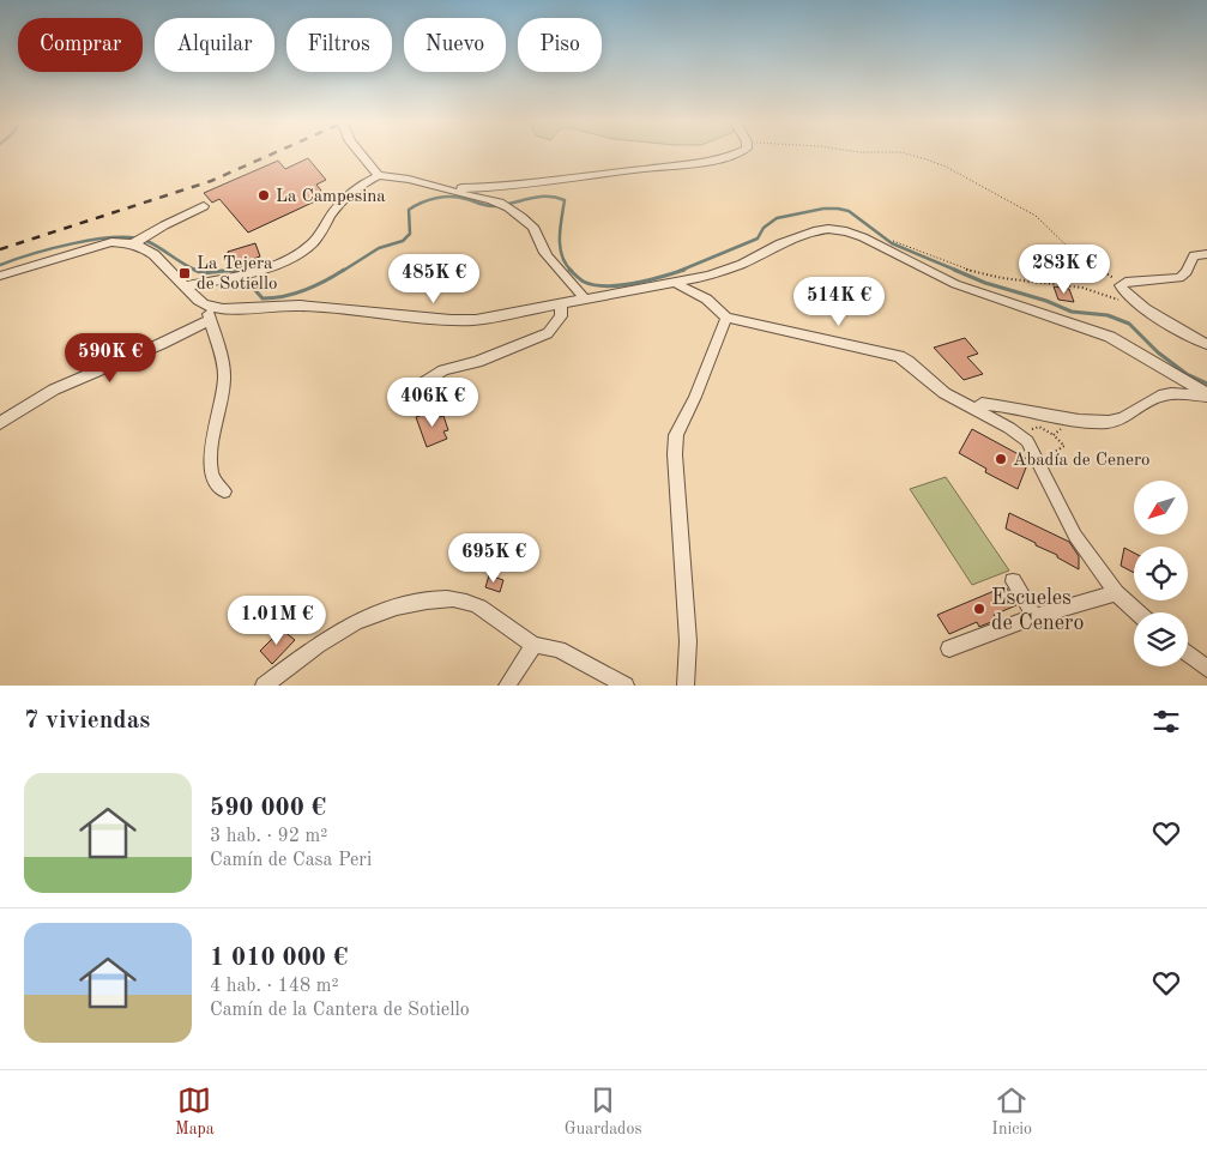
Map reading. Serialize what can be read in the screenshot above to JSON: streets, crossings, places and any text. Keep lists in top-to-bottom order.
{
  "places": {
    "other": ["La Campesina", "Abadía de Cenero", "Escueles de Cenero"],
    "transit": ["La Tejera de Sotiello"]
  },
  "north": "bottom left",
  "page": {
    "chip": [
      "Comprar",
      "Alquilar",
      "Filtros",
      "Nuevo",
      "Piso"
    ],
    "price": [
      "283K €",
      "485K €",
      "514K €",
      "590K €",
      "406K €",
      "695K €",
      "1.01M €"
    ],
    "heading": "7 viviendas",
    "list": [
      {
        "name": "590 000 €",
        "note": "3 hab. · 92 m² · Camín de Casa Peri"
      },
      {
        "name": "1 010 000 €",
        "note": "4 hab. · 148 m² · Camín de la Cantera de Sotiello"
      }
    ],
    "tabs": ["Mapa", "Guardados", "Inicio"]
  }
}
